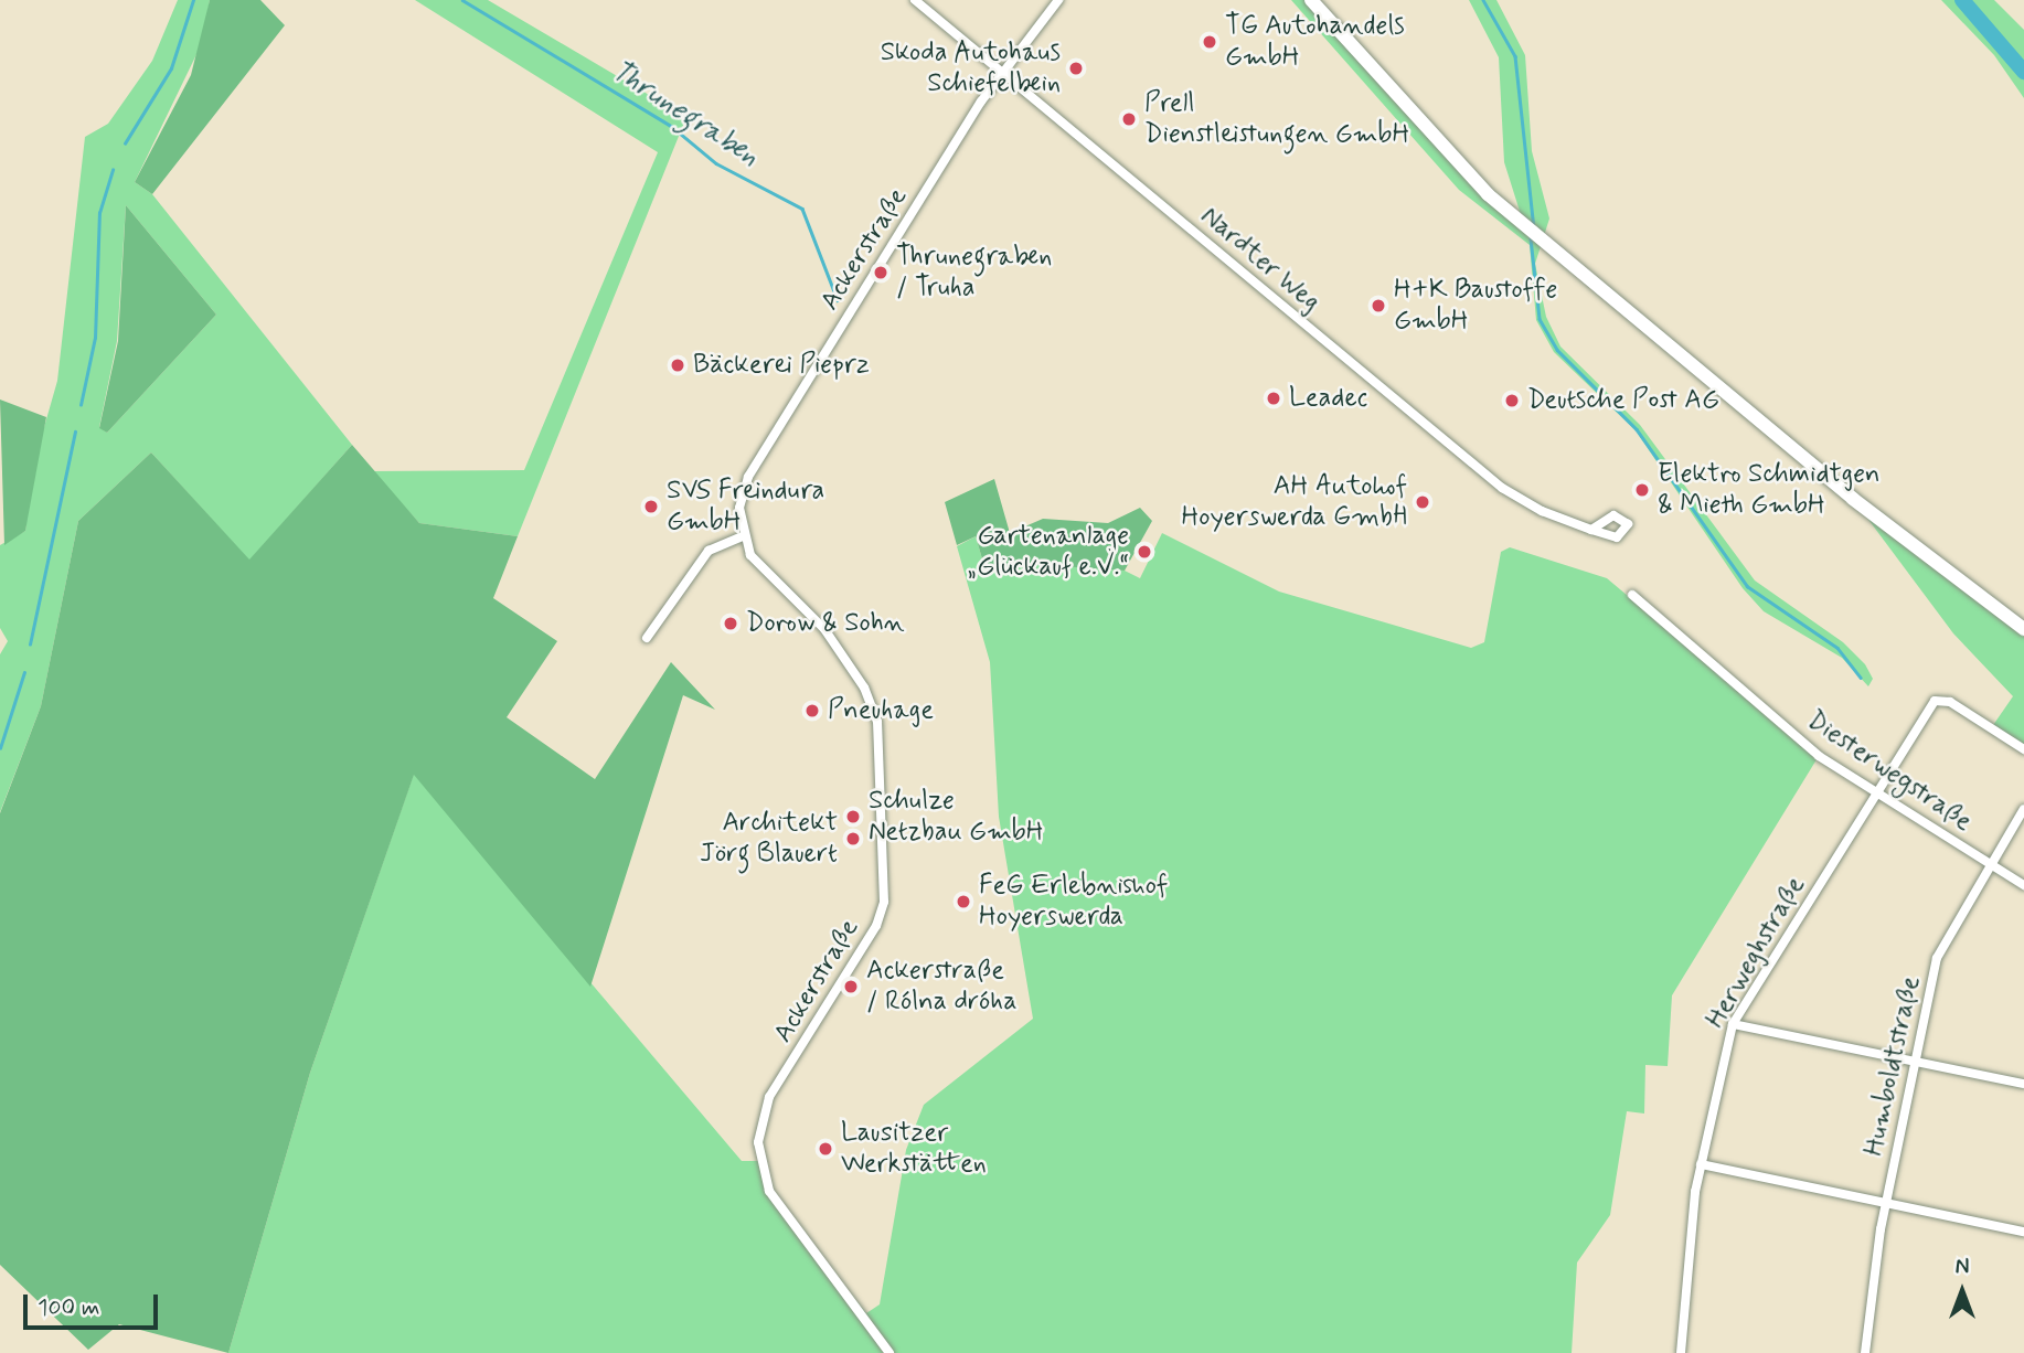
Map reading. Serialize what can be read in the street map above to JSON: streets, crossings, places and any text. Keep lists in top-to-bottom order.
{
  "streets": {
    "street": [
      "Ackerstraße",
      "Nardter Weg",
      "Diesterwegstraße",
      "Herweghstraße",
      "Humboldtstraße"
    ]
  },
  "crossings": [
    ["Ackerstraße", "Nardter Weg"],
    ["Diesterwegstraße", "Herweghstraße"],
    ["Diesterwegstraße", "Humboldtstraße"]
  ],
  "water": ["Thrunegraben"],
  "places": [
    "TG Autohandels GmbH",
    "Skoda Autohaus Schiefelbein",
    "Prell Dienstleistungen GmbH",
    "Thrunegraben / Truha",
    "H+K Baustoffe GmbH",
    "Bäckerei Pieprz",
    "Leadec",
    "Deutsche Post AG",
    "Elektro Schmidtgen & Mieth GmbH",
    "AH Autohof Hoyerswerda GmbH",
    "SVS Freindura GmbH",
    "Gartenanlage „Glückauf e.V.“",
    "Dorow & Sohn",
    "Pneuhage",
    "Schulze Netzbau GmbH",
    "Architekt Jörg Blauert",
    "FeG Erlebnishof Hoyerswerda",
    "Ackerstraße / Rólna dróha",
    "Lausitzer Werkstätten"
  ],
  "scale_bar": "100 m",
  "north": "top"
}
